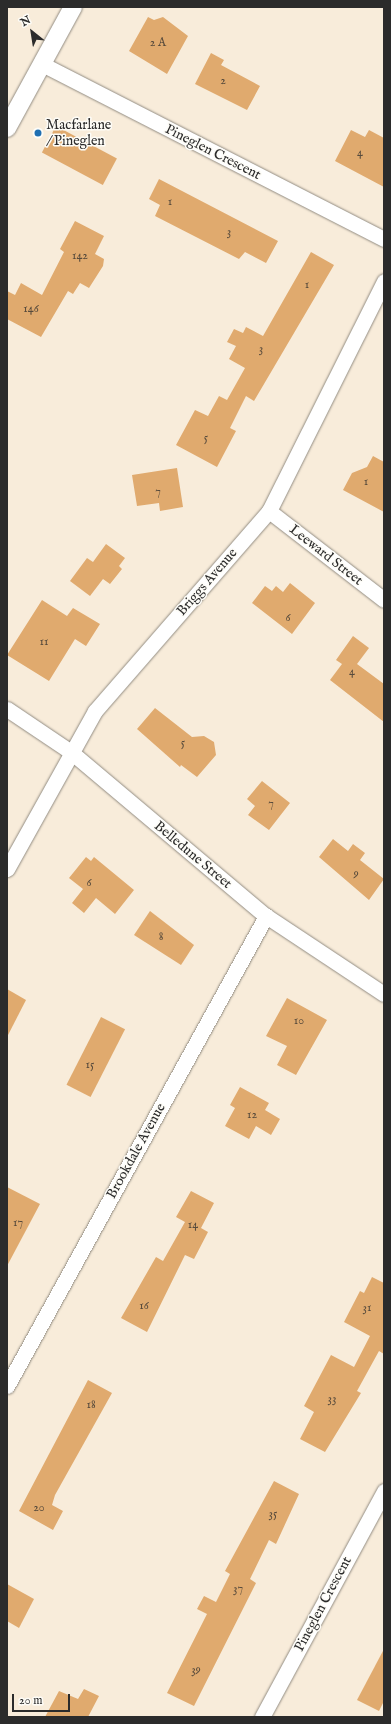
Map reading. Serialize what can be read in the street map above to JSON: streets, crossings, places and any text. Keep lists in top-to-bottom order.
{
  "streets": {
    "street": [
      "Pineglen Crescent",
      "Leeward Street",
      "Briggs Avenue",
      "Belledune Street",
      "Brookdale Avenue"
    ]
  },
  "crossings": [
    ["Leeward Street", "Briggs Avenue"],
    ["Briggs Avenue", "Belledune Street"],
    ["Belledune Street", "Brookdale Avenue"]
  ],
  "places": ["Macfarlane / Pineglen"],
  "house_numbers": [
    "2 A",
    "2",
    "4",
    "1",
    "3",
    "142",
    "1",
    "146",
    "3",
    "5",
    "1",
    "7",
    "6",
    "11",
    "4",
    "5",
    "7",
    "9",
    "6",
    "8",
    "10",
    "15",
    "12",
    "17",
    "14",
    "16",
    "31",
    "33",
    "18",
    "20",
    "35",
    "37",
    "39"
  ],
  "scale_bar": "20 m",
  "north": "top left"
}
